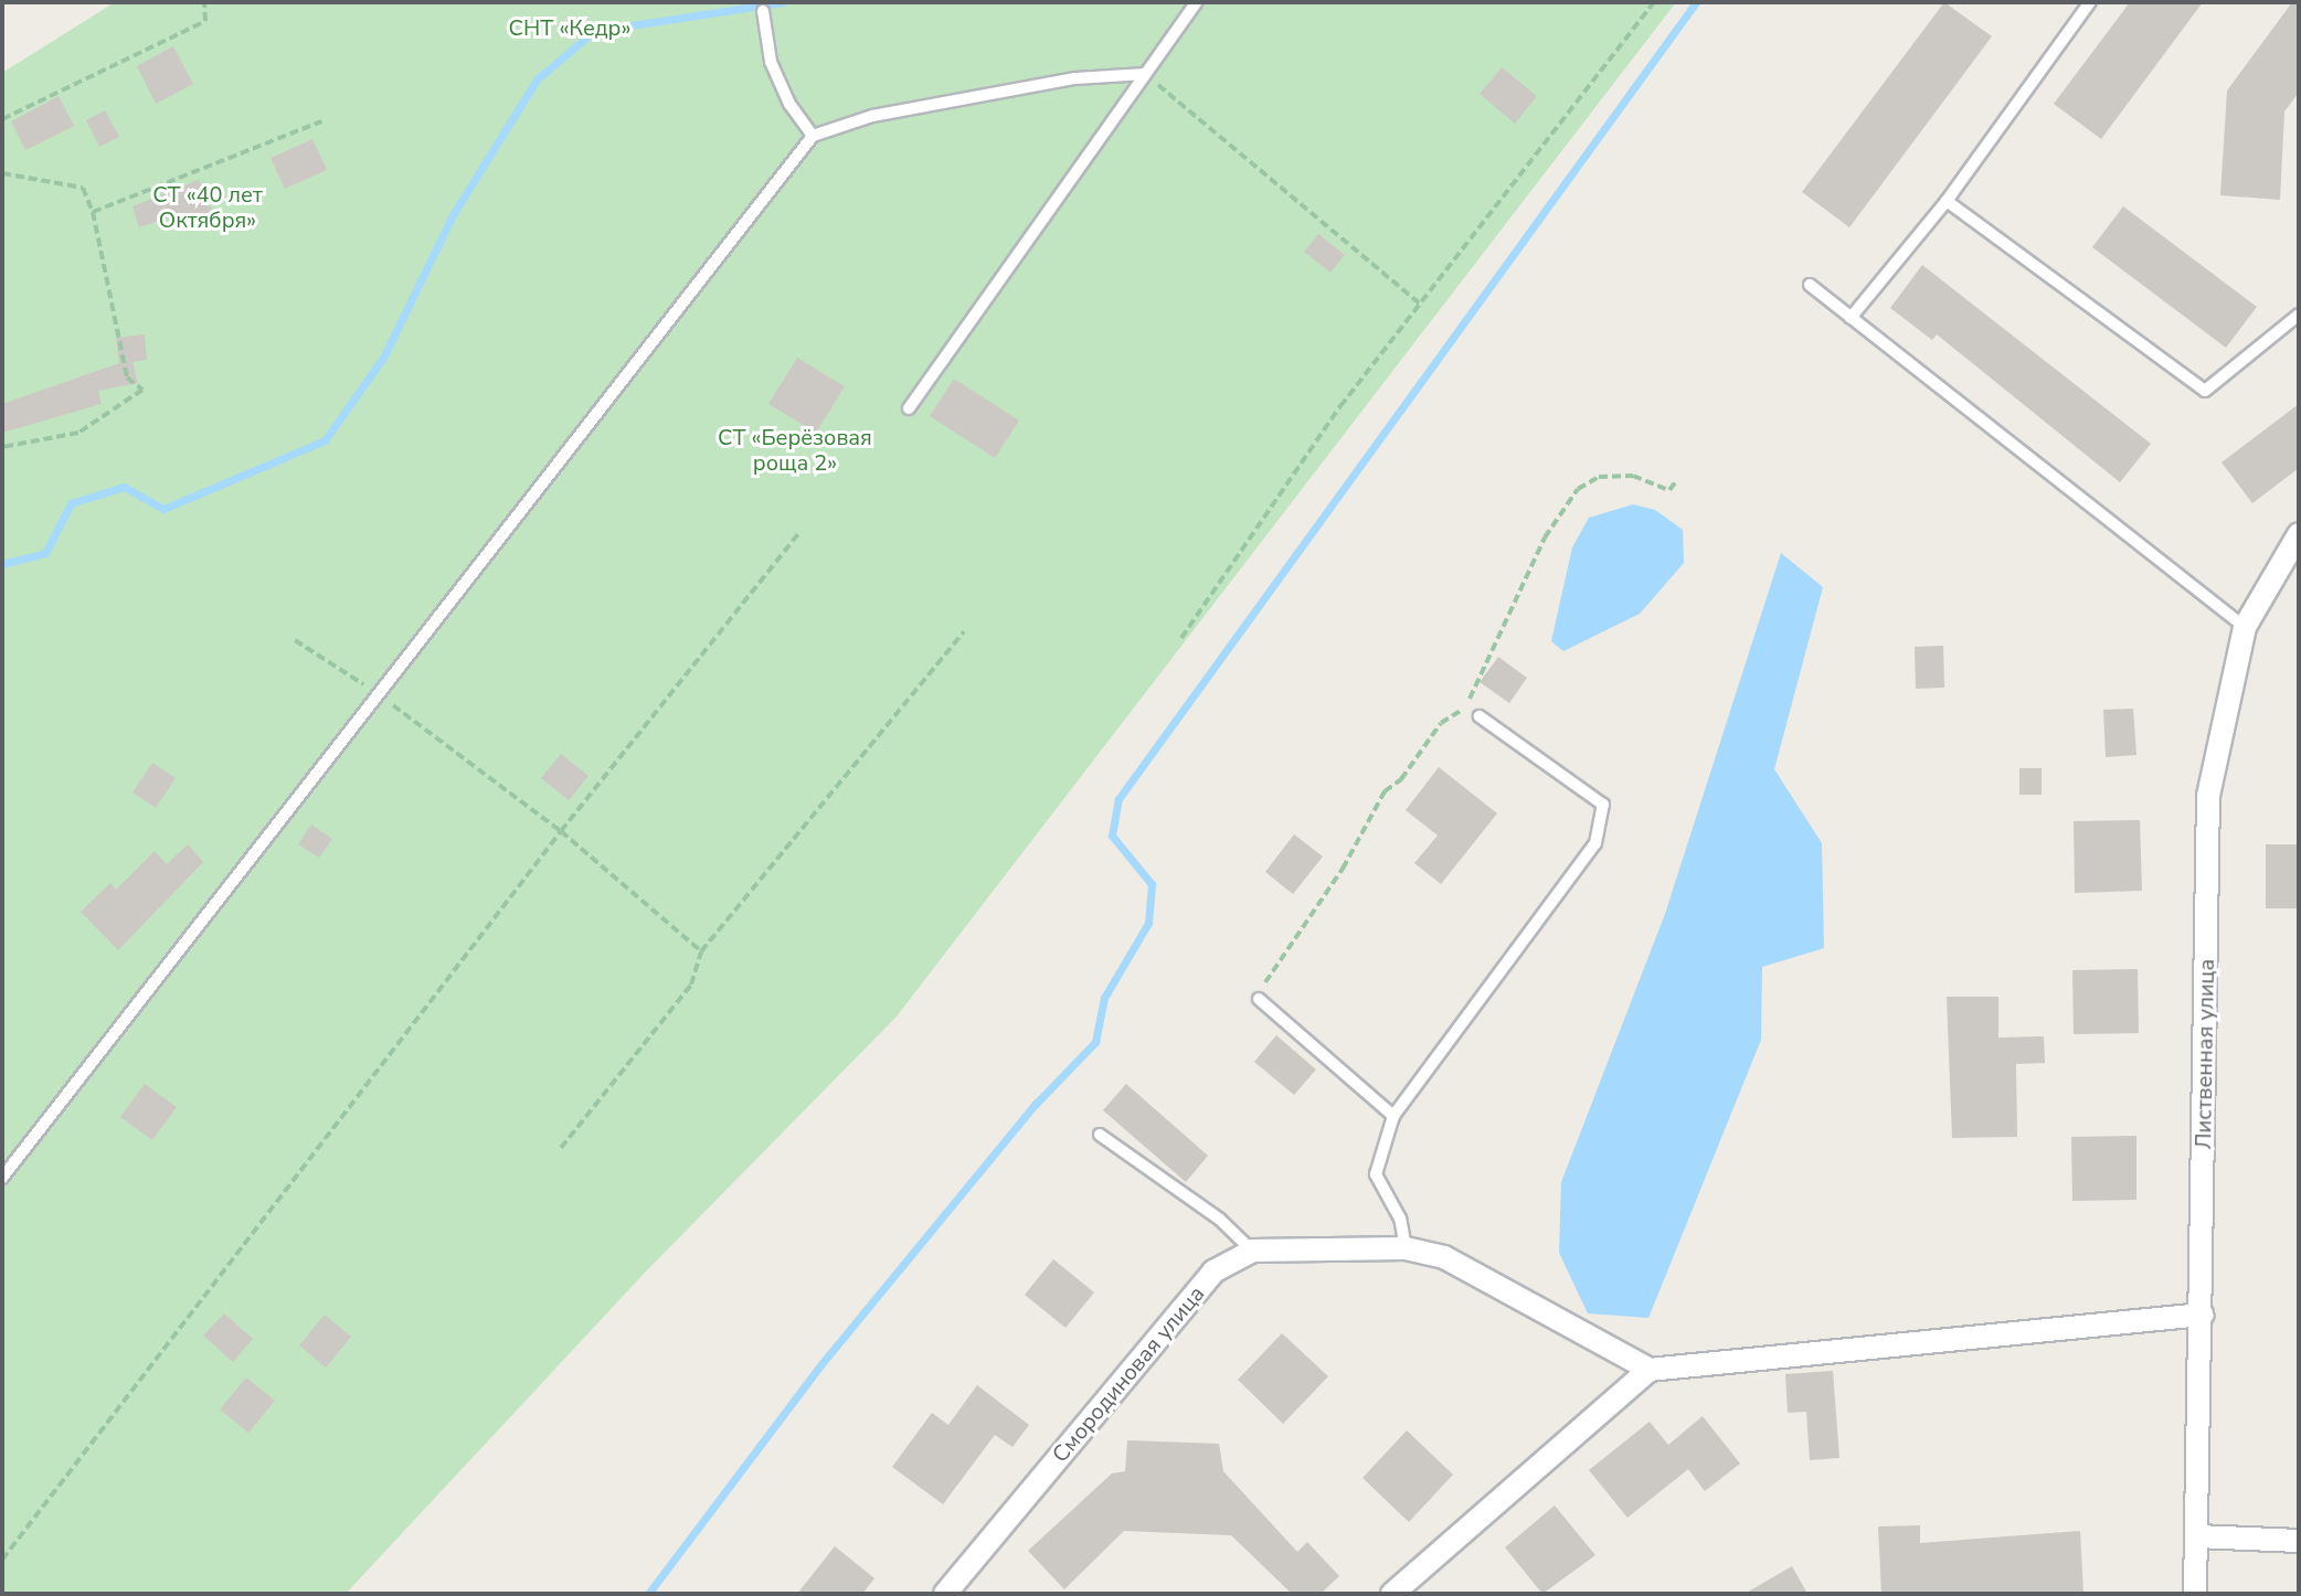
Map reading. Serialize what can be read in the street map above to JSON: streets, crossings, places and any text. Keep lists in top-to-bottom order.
{
  "streets": {
    "street": ["Лиственная улица", "Смородиновая улица"]
  },
  "parks": ["СНТ «Кедр»", "СТ «40 лет Октября»", "СТ «Берёзовая роща 2»"]
}
